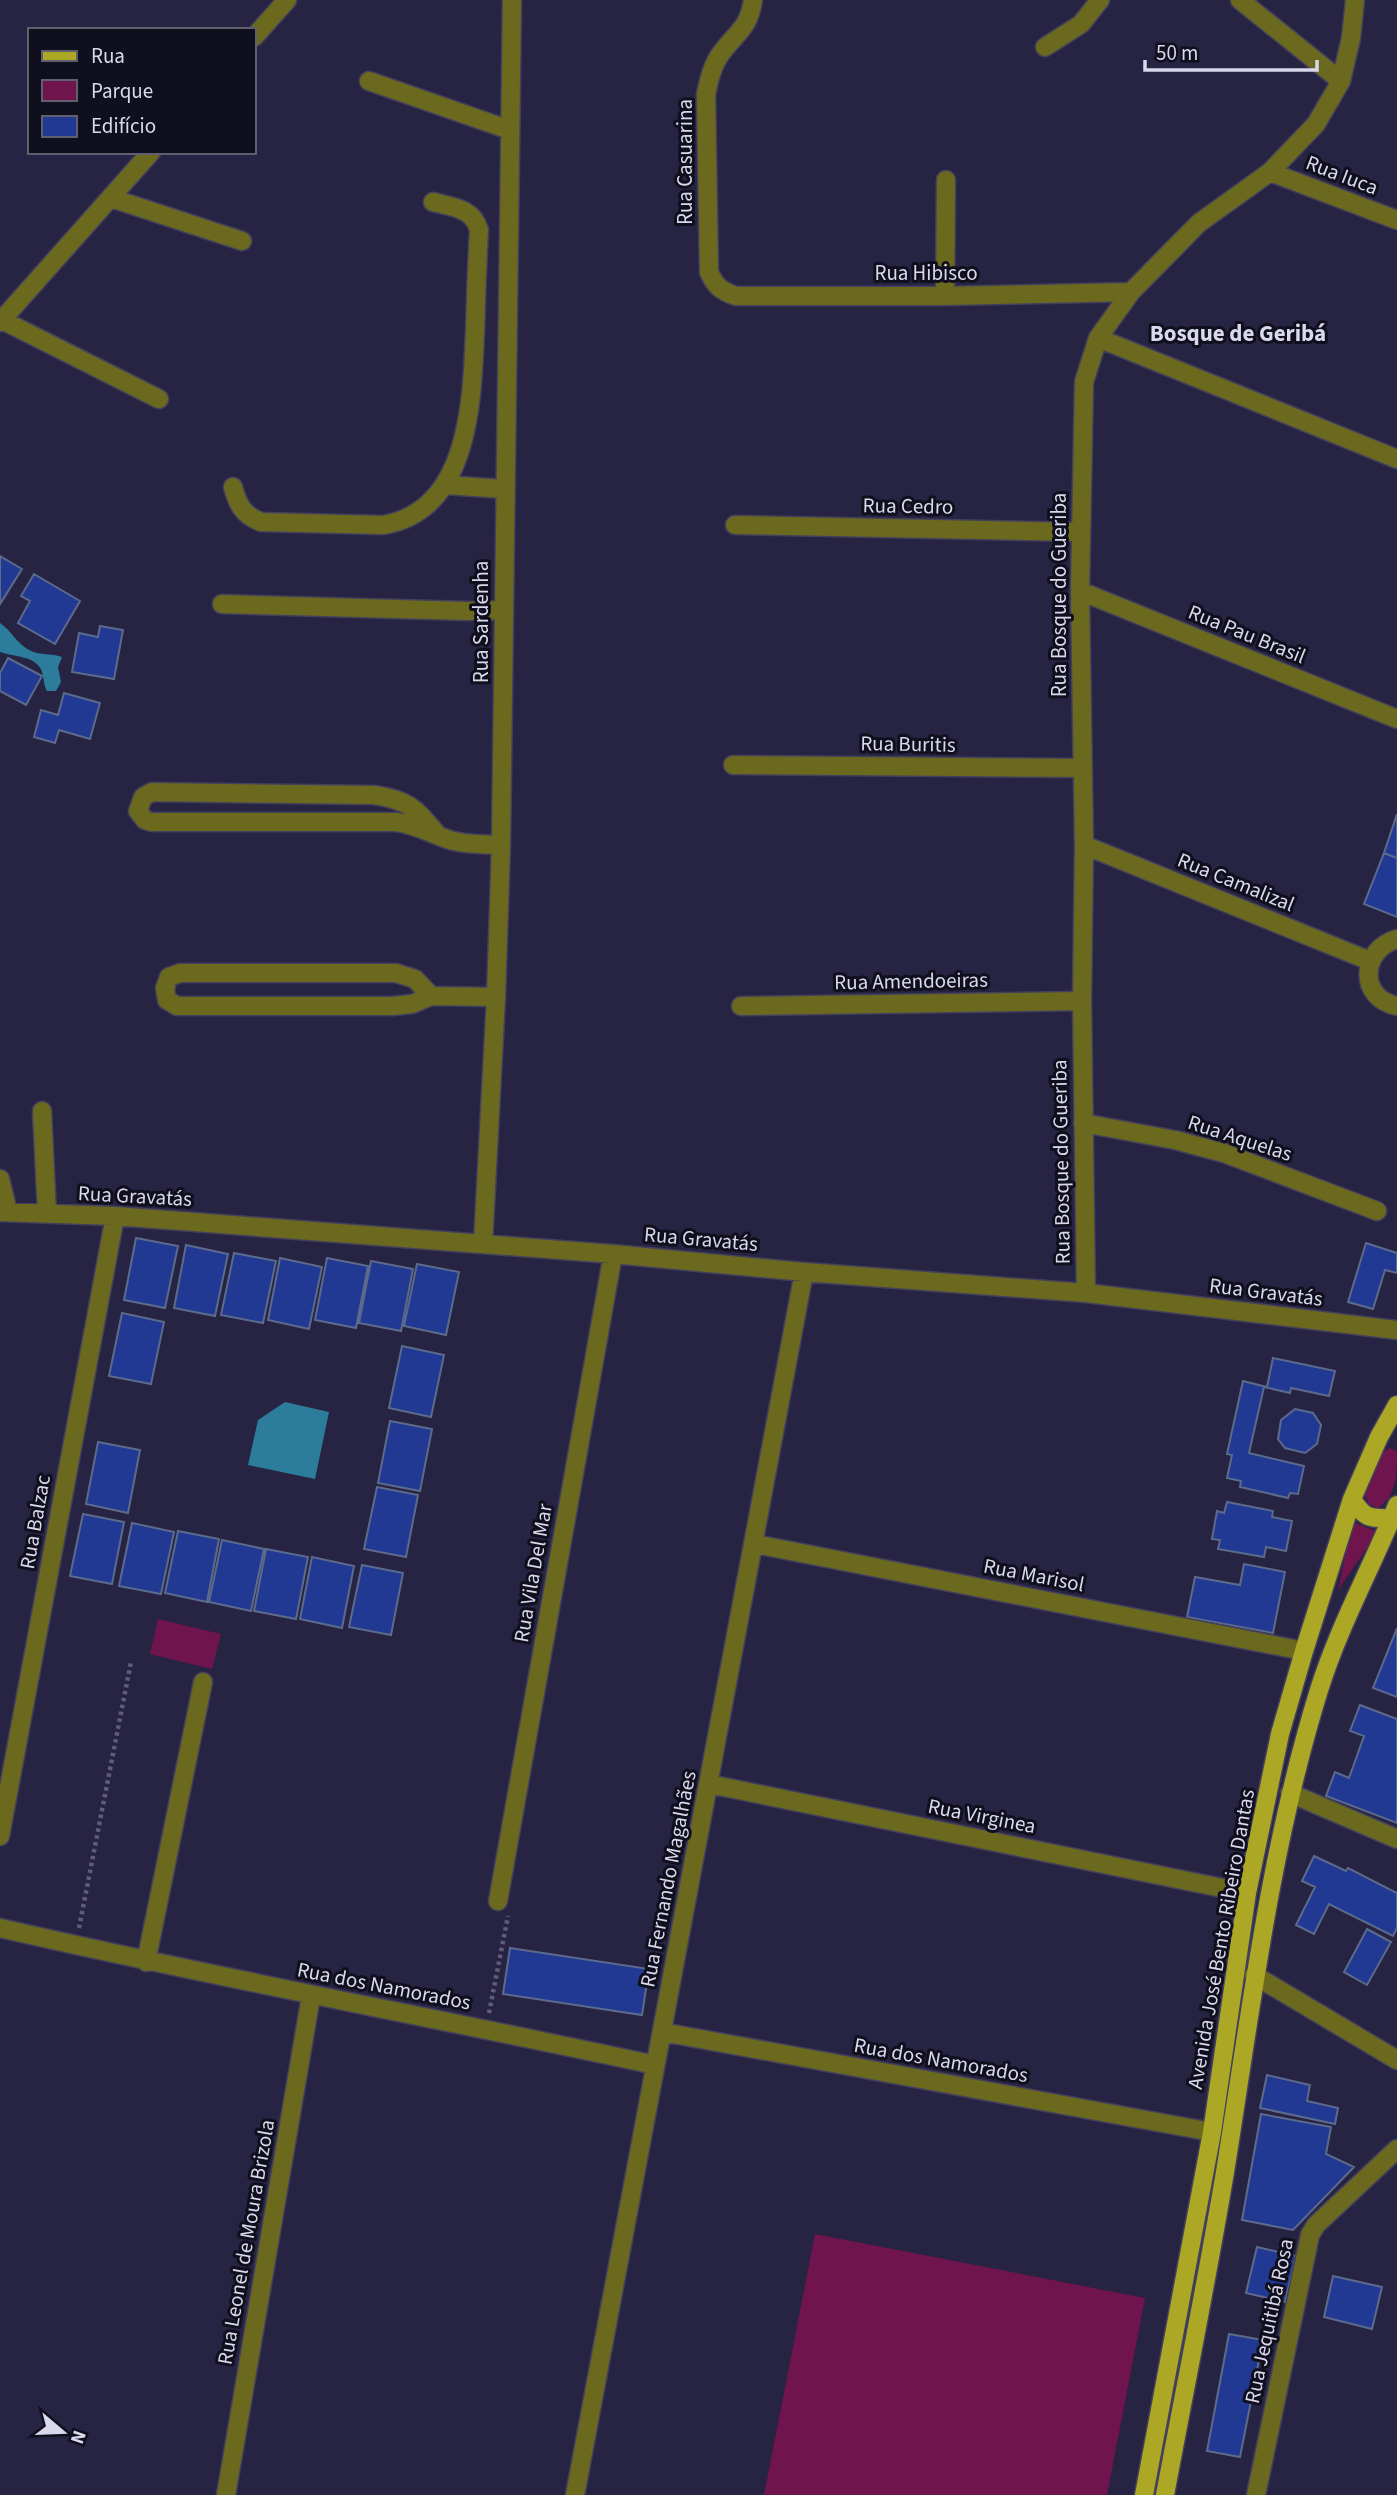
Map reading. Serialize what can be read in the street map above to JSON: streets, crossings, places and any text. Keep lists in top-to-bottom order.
{
  "streets": {
    "main road": ["Avenida José Bento Ribeiro Dantas"],
    "street": [
      "Rua Casuarina",
      "Rua Iuca",
      "Rua Hibisco",
      "Rua Cedro",
      "Rua Bosque do Gueriba",
      "Rua Sardenha",
      "Rua Pau Brasil",
      "Rua Buritis",
      "Rua Camalizal",
      "Rua Amendoeiras",
      "Rua Aquelas",
      "Rua Gravatás",
      "Rua Balzac",
      "Rua Vila Del Mar",
      "Rua Marisol",
      "Rua Virginea",
      "Rua Fernando Magalhães",
      "Rua dos Namorados",
      "Rua Leonel de Moura Brizola",
      "Rua Jequitibá Rosa"
    ]
  },
  "crossings": [
    ["Rua Casuarina", "Rua Hibisco"],
    ["Rua Iuca", "Rua Bosque do Gueriba"],
    ["Rua Hibisco", "Rua Bosque do Gueriba"],
    ["Rua Cedro", "Rua Bosque do Gueriba"],
    ["Rua Bosque do Gueriba", "Rua Pau Brasil"],
    ["Rua Bosque do Gueriba", "Rua Buritis"],
    ["Rua Bosque do Gueriba", "Rua Camalizal"],
    ["Rua Bosque do Gueriba", "Rua Amendoeiras"],
    ["Rua Bosque do Gueriba", "Rua Aquelas"],
    ["Rua Bosque do Gueriba", "Rua Gravatás"],
    ["Rua Sardenha", "Rua Gravatás"],
    ["Rua Gravatás", "Rua Balzac"],
    ["Rua Gravatás", "Rua Vila Del Mar"],
    ["Rua Gravatás", "Rua Fernando Magalhães"],
    ["Rua Marisol", "Rua Fernando Magalhães"],
    ["Rua Marisol", "Avenida José Bento Ribeiro Dantas"],
    ["Rua Virginea", "Rua Fernando Magalhães"],
    ["Rua Virginea", "Avenida José Bento Ribeiro Dantas"],
    ["Rua Fernando Magalhães", "Rua dos Namorados"],
    ["Avenida José Bento Ribeiro Dantas", "Rua dos Namorados"],
    ["Rua dos Namorados", "Rua Leonel de Moura Brizola"]
  ],
  "districts": ["Bosque de Geribá"],
  "legend": ["Rua", "Parque", "Edifício"],
  "scale_bar": "50 m",
  "north": "right"
}
